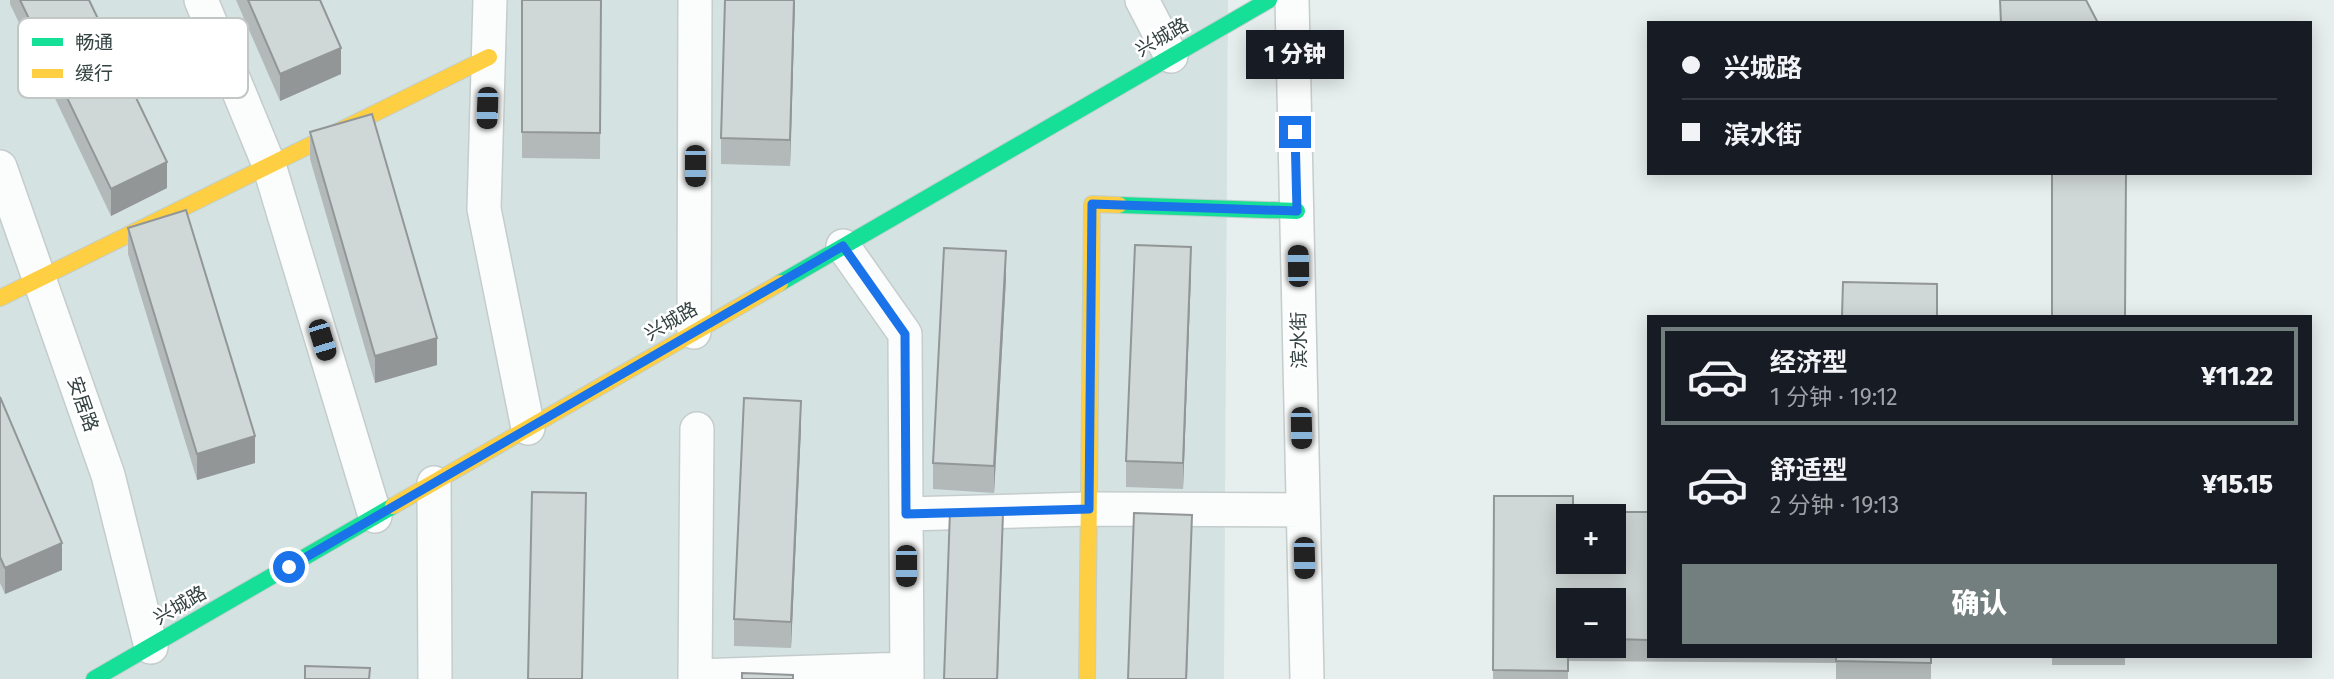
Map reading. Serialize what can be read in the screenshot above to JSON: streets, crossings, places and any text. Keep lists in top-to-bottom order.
{
  "streets": {
    "street": ["兴城路", "滨水街", "安居路"]
  },
  "crossings": [
    ["兴城路", "安居路"]
  ],
  "legend": ["畅通", "缓行"],
  "page": {
    "banner": ["兴城路", "滨水街"],
    "bubble": "1 分钟",
    "list": [
      {
        "name": "经济型",
        "note": "1 分钟 · 19:12",
        "value": "¥11.22"
      },
      {
        "name": "舒适型",
        "note": "2 分钟 · 19:13",
        "value": "¥15.15"
      }
    ],
    "map_buttons": ["+", "−"],
    "buttons": "确认"
  }
}
